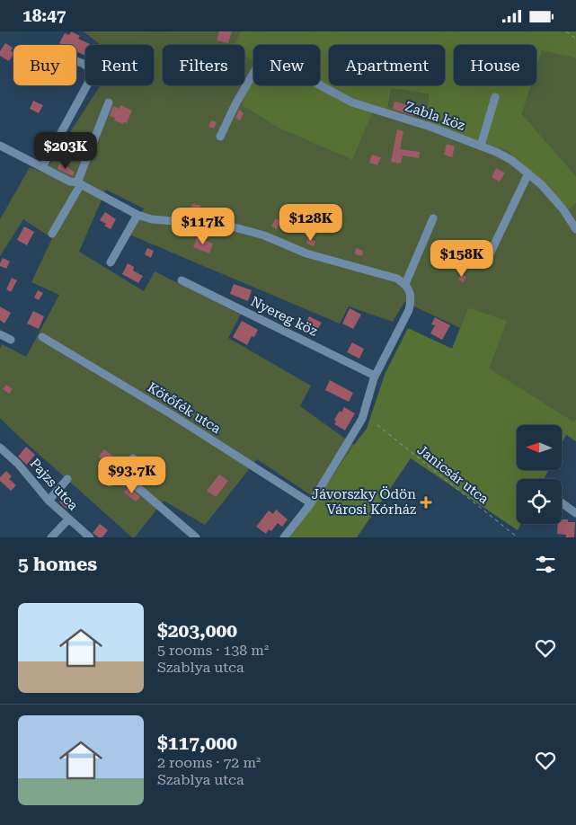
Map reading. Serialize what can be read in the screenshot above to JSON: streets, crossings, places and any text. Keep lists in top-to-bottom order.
{
  "streets": {
    "street": [
      "Zabla köz",
      "Nyereg köz",
      "Kötőfék utca",
      "Pajzs utca"
    ],
    "path": ["Janicsár utca"]
  },
  "places": {
    "health": ["Jávorszky Ödön Városi Kórház"]
  },
  "north": "left",
  "page": {
    "status": "18:47",
    "chip": [
      "Buy",
      "Rent",
      "Filters",
      "New",
      "Apartment",
      "House"
    ],
    "price": [
      "$203K",
      "$128K",
      "$117K",
      "$158K",
      "$93.7K"
    ],
    "heading": "5 homes",
    "list": [
      {
        "name": "$203,000",
        "note": "5 rooms · 138 m² · Szablya utca"
      },
      {
        "name": "$117,000",
        "note": "2 rooms · 72 m² · Szablya utca"
      }
    ]
  }
}
